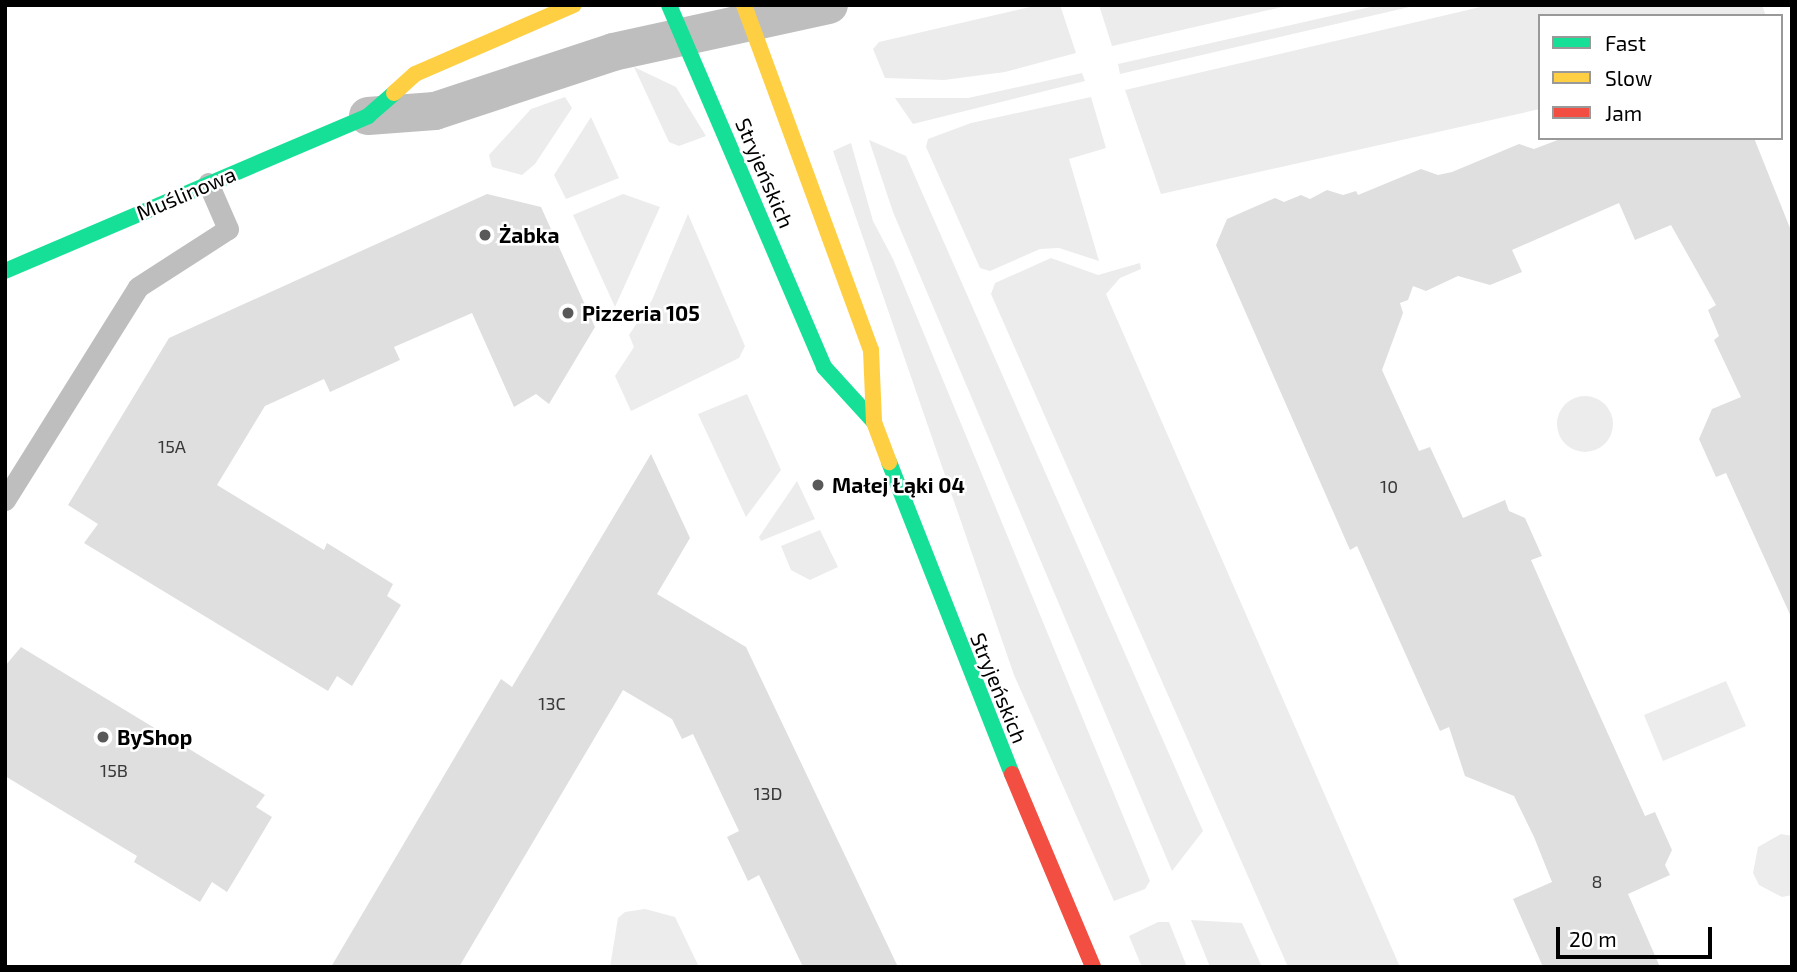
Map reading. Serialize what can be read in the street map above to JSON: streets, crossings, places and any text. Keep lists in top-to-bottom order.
{
  "streets": {
    "street": ["Stryjeńskich", "Muślinowa"]
  },
  "crossings": [
    ["Stryjeńskich", "Muślinowa"]
  ],
  "places": [
    "Żabka",
    "Pizzeria 105",
    "Małej Łąki 04",
    "ByShop"
  ],
  "house_numbers": [
    "15A",
    "10",
    "13C",
    "15B",
    "13D",
    "8"
  ],
  "legend": ["Fast", "Slow", "Jam"],
  "scale_bar": "20 m"
}
